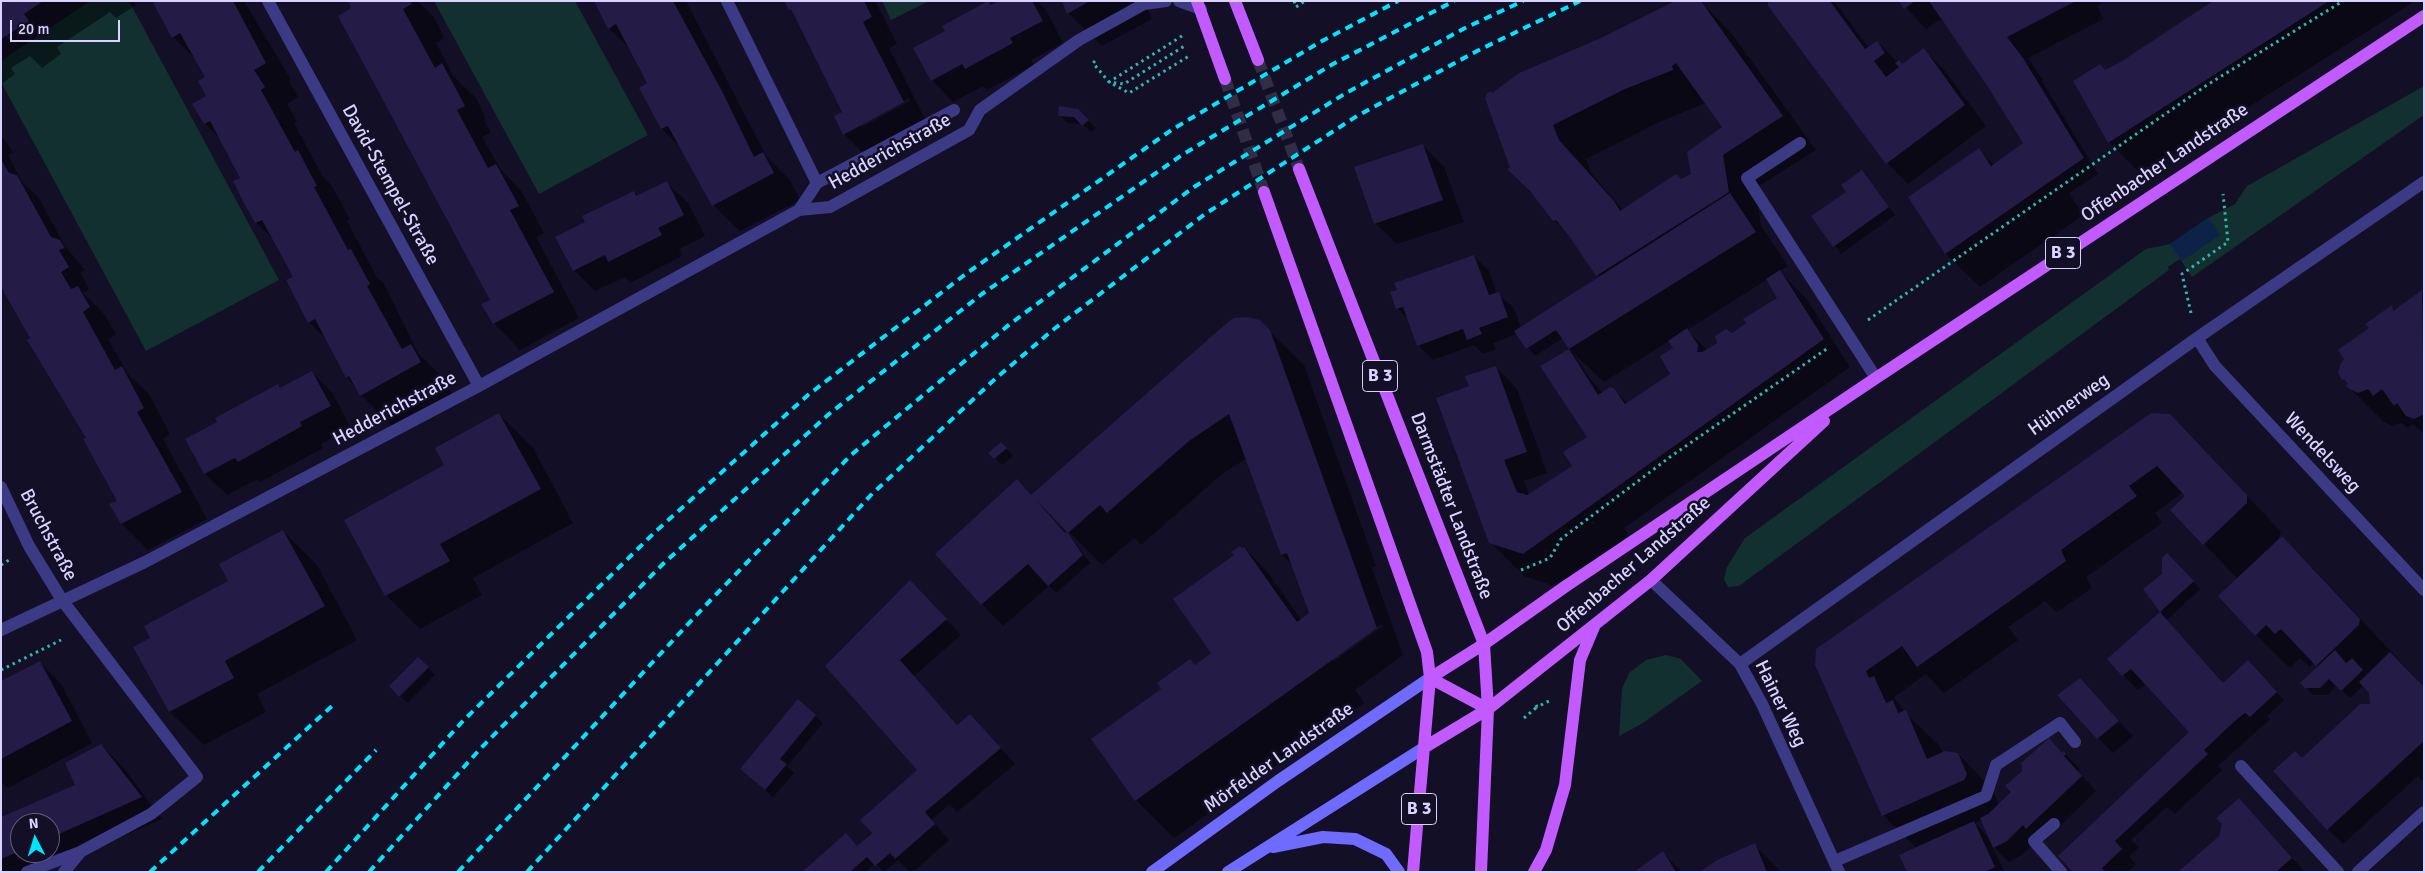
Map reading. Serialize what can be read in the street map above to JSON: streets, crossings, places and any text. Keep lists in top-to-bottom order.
{
  "streets": {
    "main road": [
      "Offenbacher Landstraße",
      "B 3",
      "Darmstädter Landstraße",
      "Mörfelder Landstraße"
    ],
    "street": [
      "Hedderichstraße",
      "David-Stempel-Straße",
      "Hühnerweg",
      "Wendelsweg",
      "Bruchstraße",
      "Hainer Weg"
    ]
  },
  "crossings": [
    ["Hedderichstraße", "David-Stempel-Straße"],
    ["Hedderichstraße", "Bruchstraße"],
    ["Offenbacher Landstraße", "B 3"],
    ["Offenbacher Landstraße", "Darmstädter Landstraße"],
    ["Offenbacher Landstraße", "Hainer Weg"],
    ["Offenbacher Landstraße", "Mörfelder Landstraße"],
    ["B 3", "Mörfelder Landstraße"],
    ["Hühnerweg", "Wendelsweg"],
    ["Hühnerweg", "Hainer Weg"]
  ],
  "scale_bar": "20 m",
  "north": "top"
}
